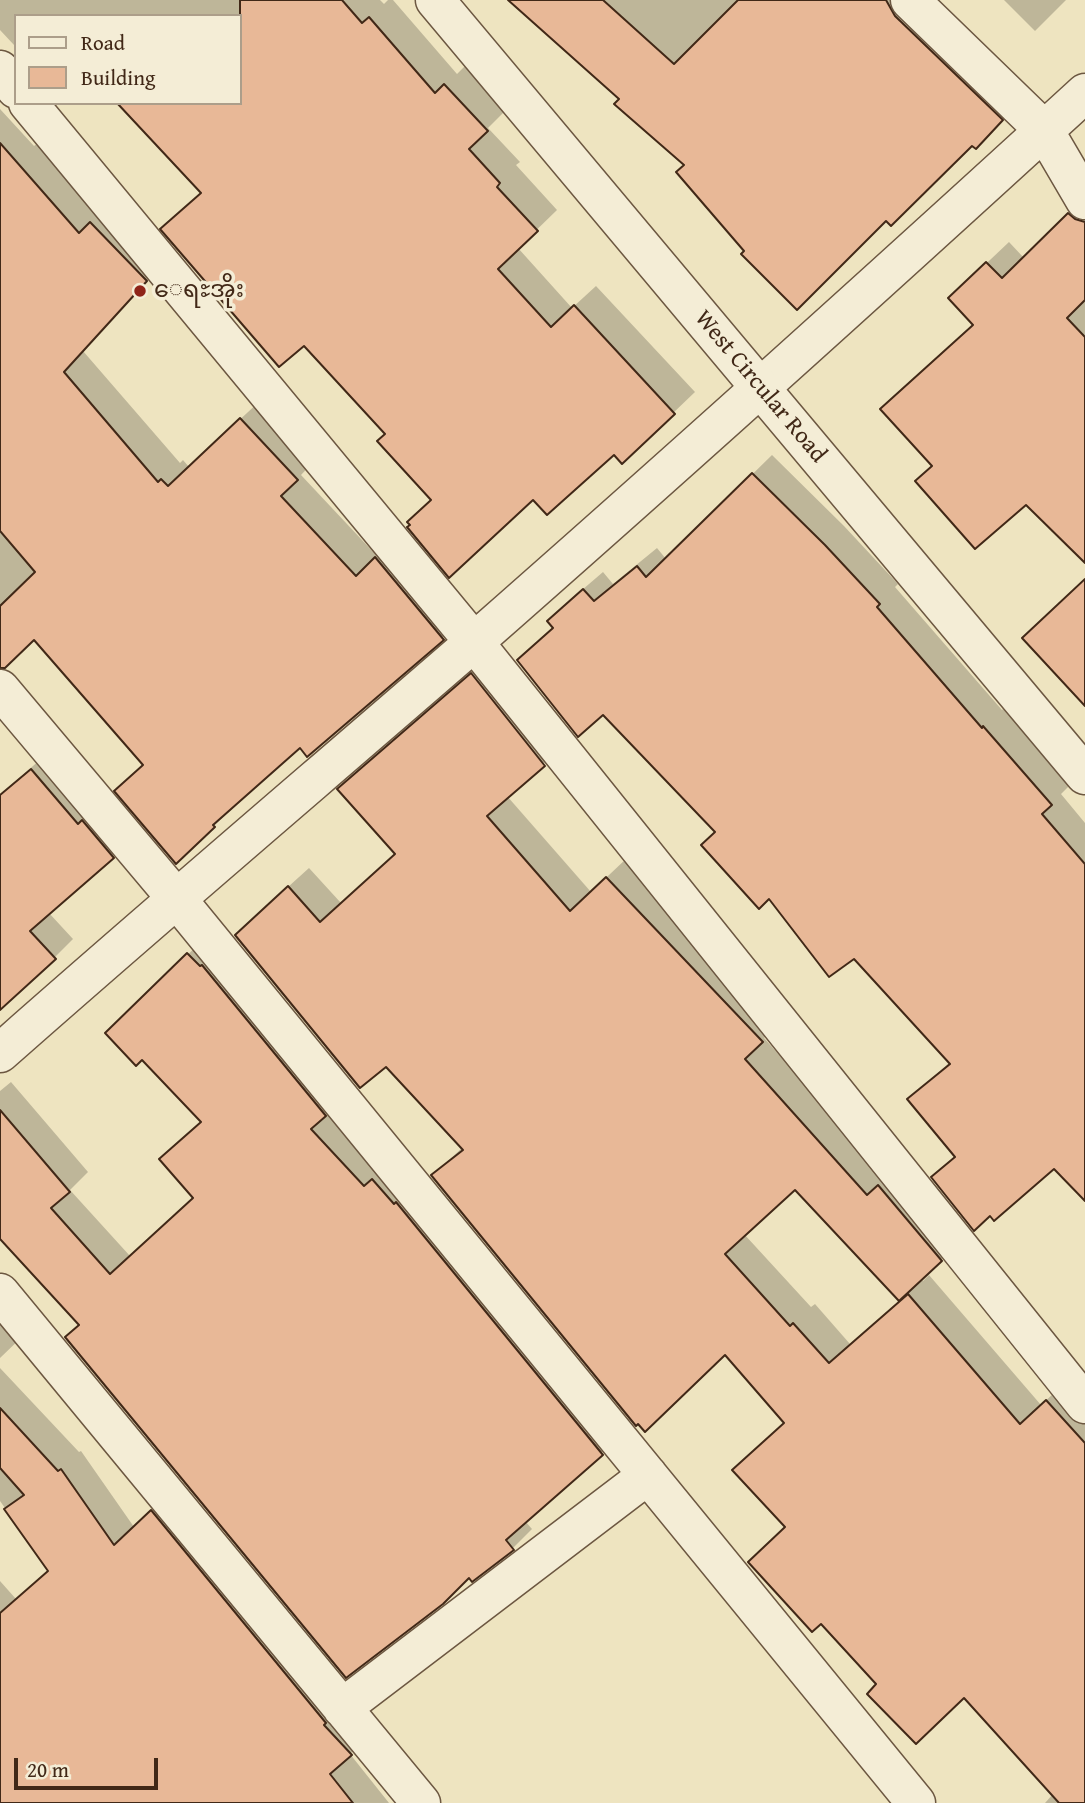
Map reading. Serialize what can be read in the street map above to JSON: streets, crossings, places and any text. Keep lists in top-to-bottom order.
{
  "streets": {
    "street": ["West Circular Road"]
  },
  "places": ["ေရႊအိုး"],
  "legend": ["Road", "Building"],
  "scale_bar": "20 m"
}
